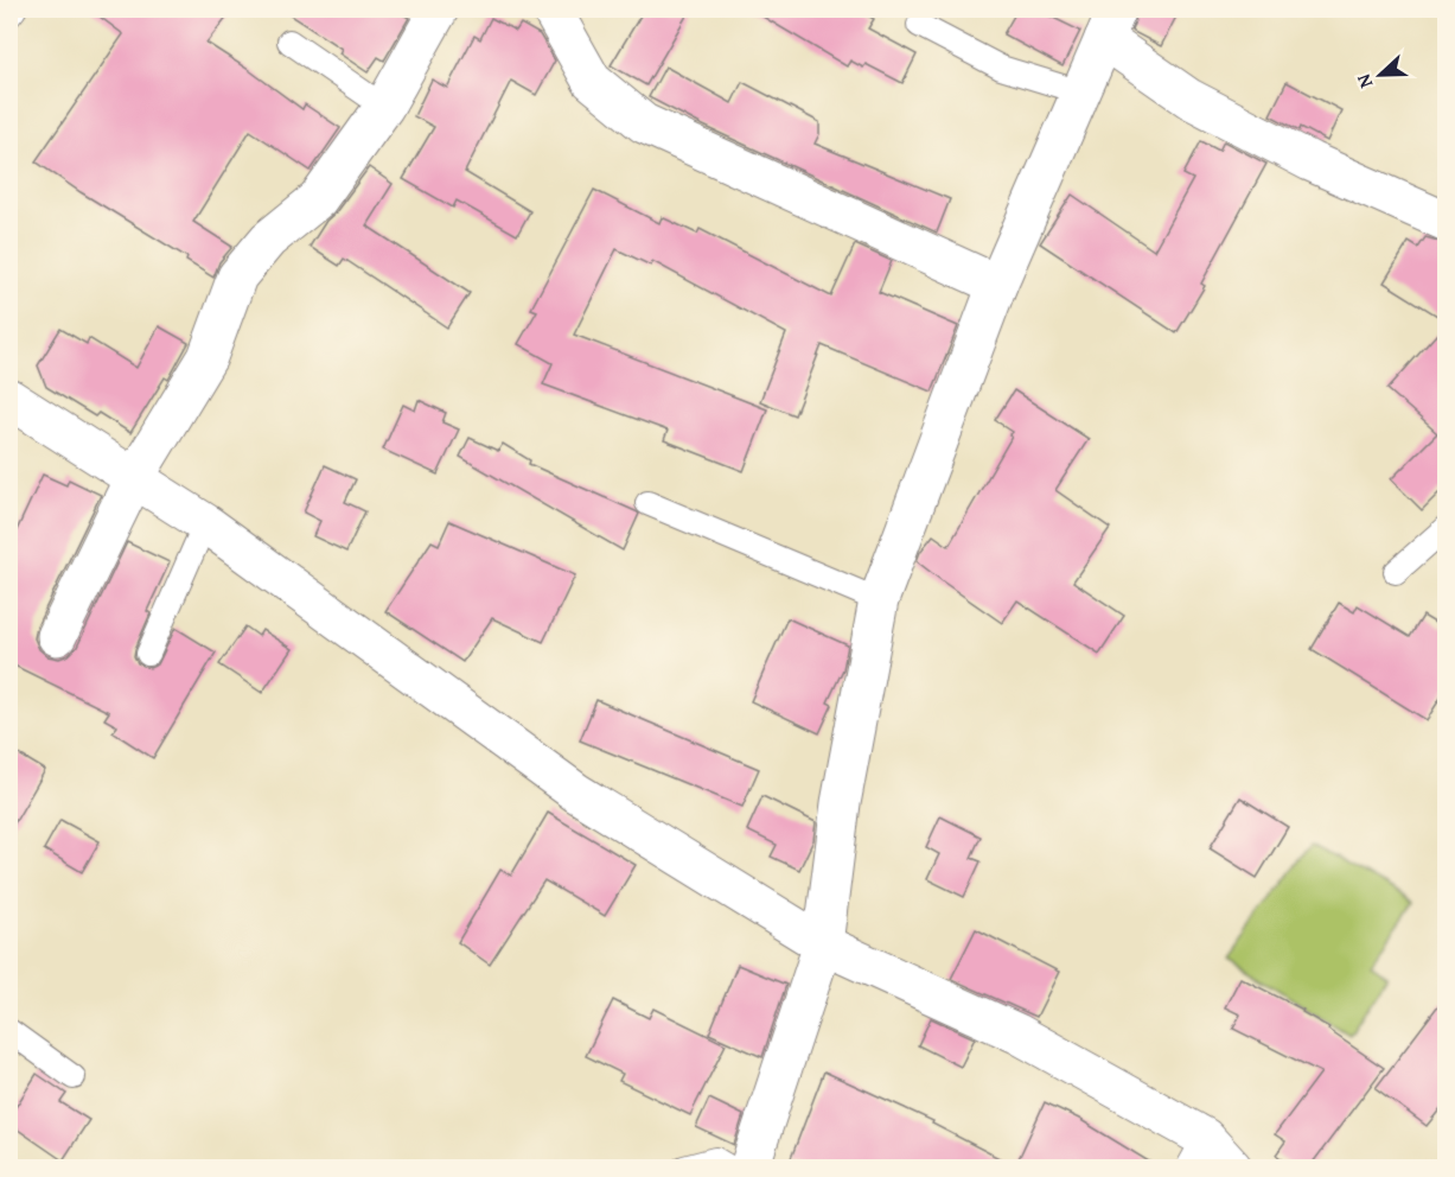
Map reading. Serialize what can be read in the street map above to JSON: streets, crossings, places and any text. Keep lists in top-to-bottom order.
{
  "north": "left"
}
